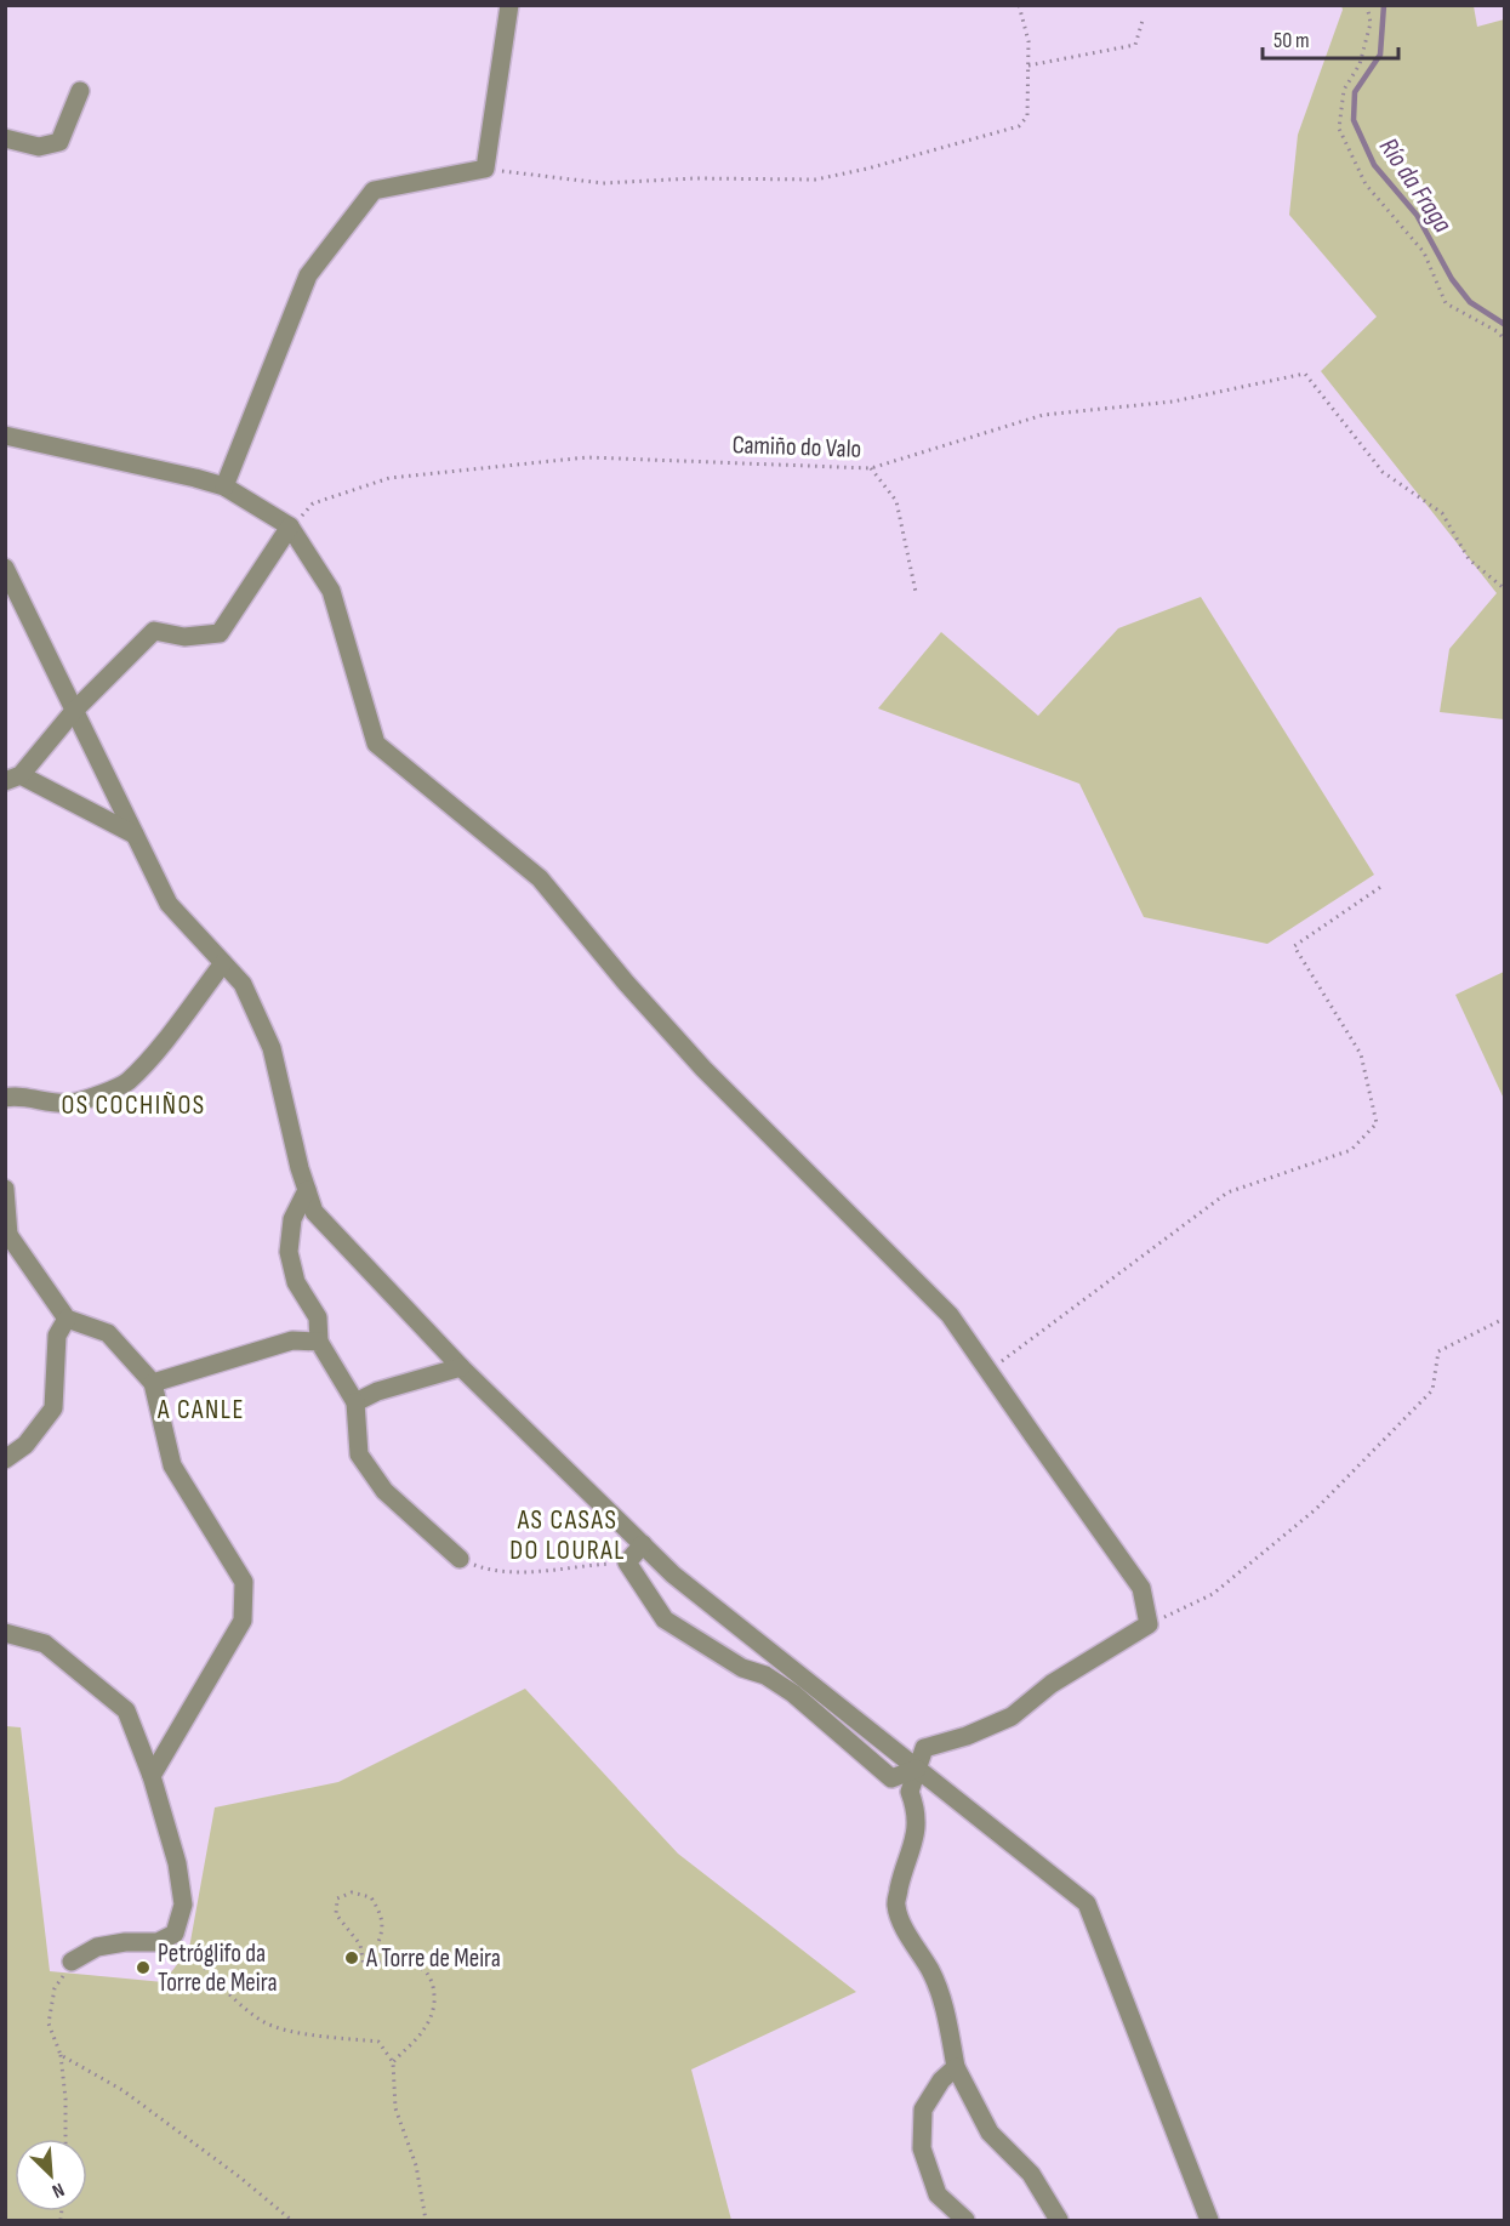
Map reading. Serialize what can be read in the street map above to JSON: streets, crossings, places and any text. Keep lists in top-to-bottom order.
{
  "streets": {
    "path": ["Camiño do Valo"]
  },
  "districts": ["OS COCHIÑOS", "A CANLE", "AS CASAS DO LOURAL"],
  "water": ["Río da Fraga"],
  "places": ["A Torre de Meira", "Petróglifo da Torre de Meira"],
  "scale_bar": "50 m",
  "north": "bottom right"
}
